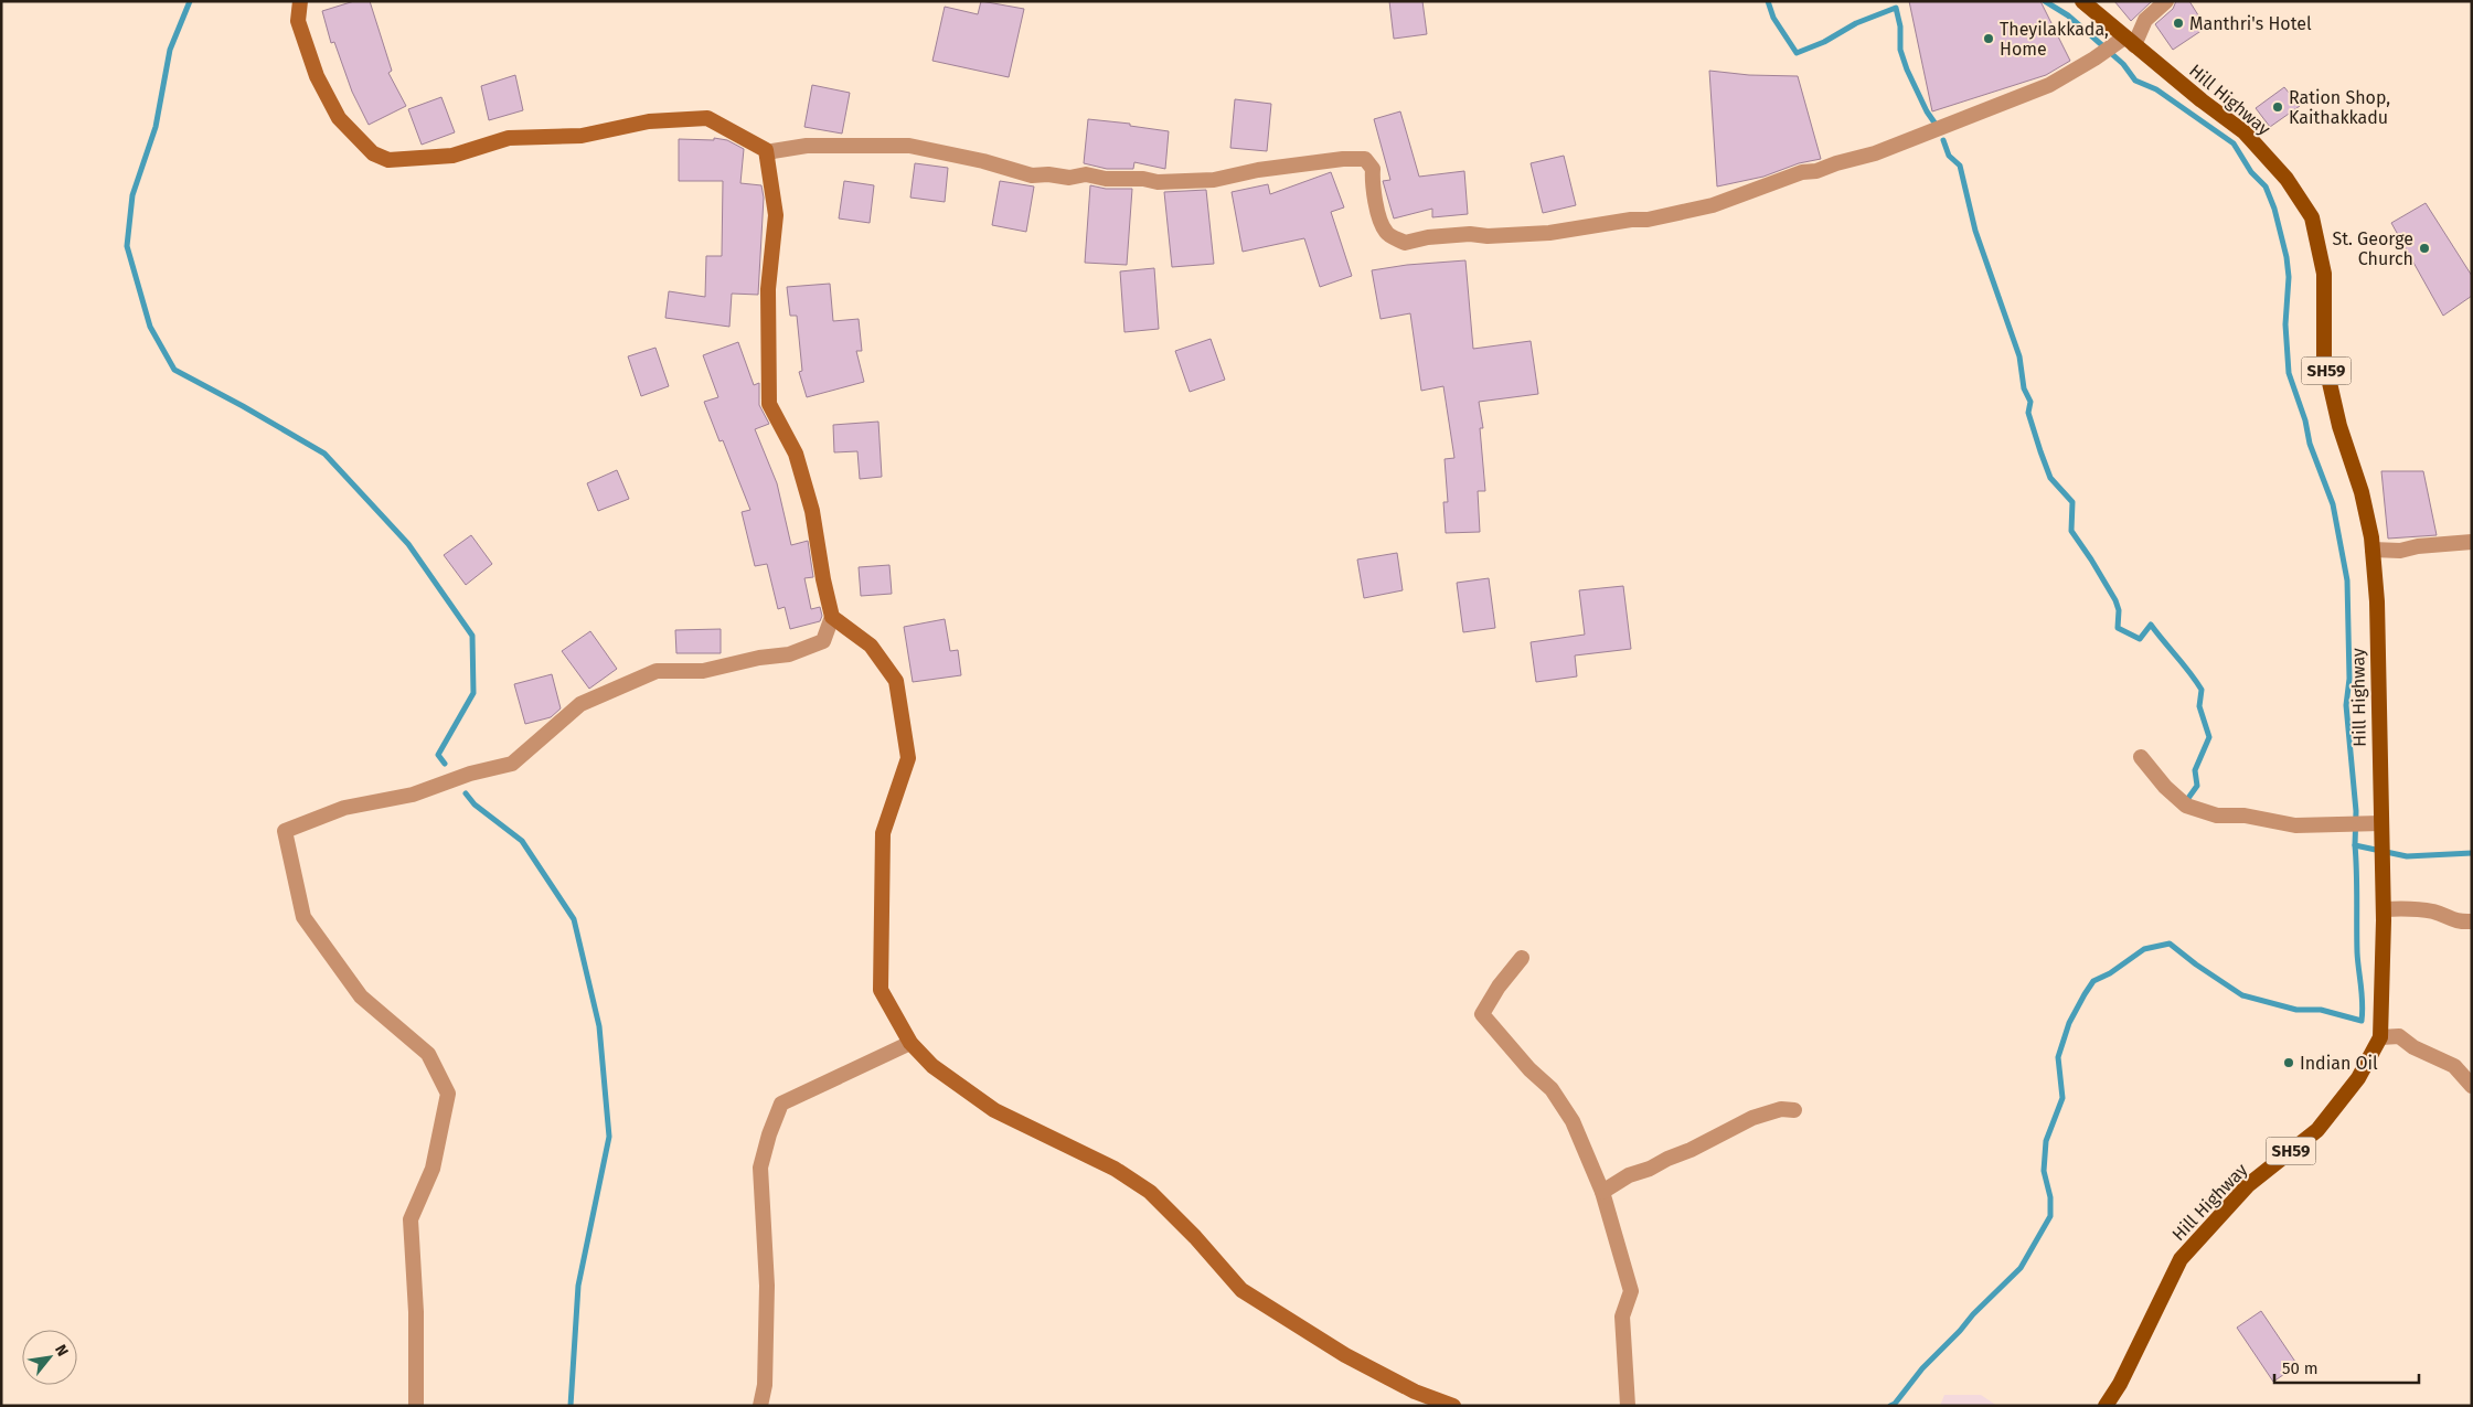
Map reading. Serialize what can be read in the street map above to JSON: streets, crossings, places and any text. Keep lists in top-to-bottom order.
{
  "streets": {
    "main road": ["Hill Highway", "SH59"]
  },
  "places": [
    "Manthri's Hotel",
    "Theyilakkada, Home",
    "Ration Shop, Kaithakkadu",
    "St. George Church",
    "Indian Oil"
  ],
  "scale_bar": "50 m",
  "north": "top right"
}
